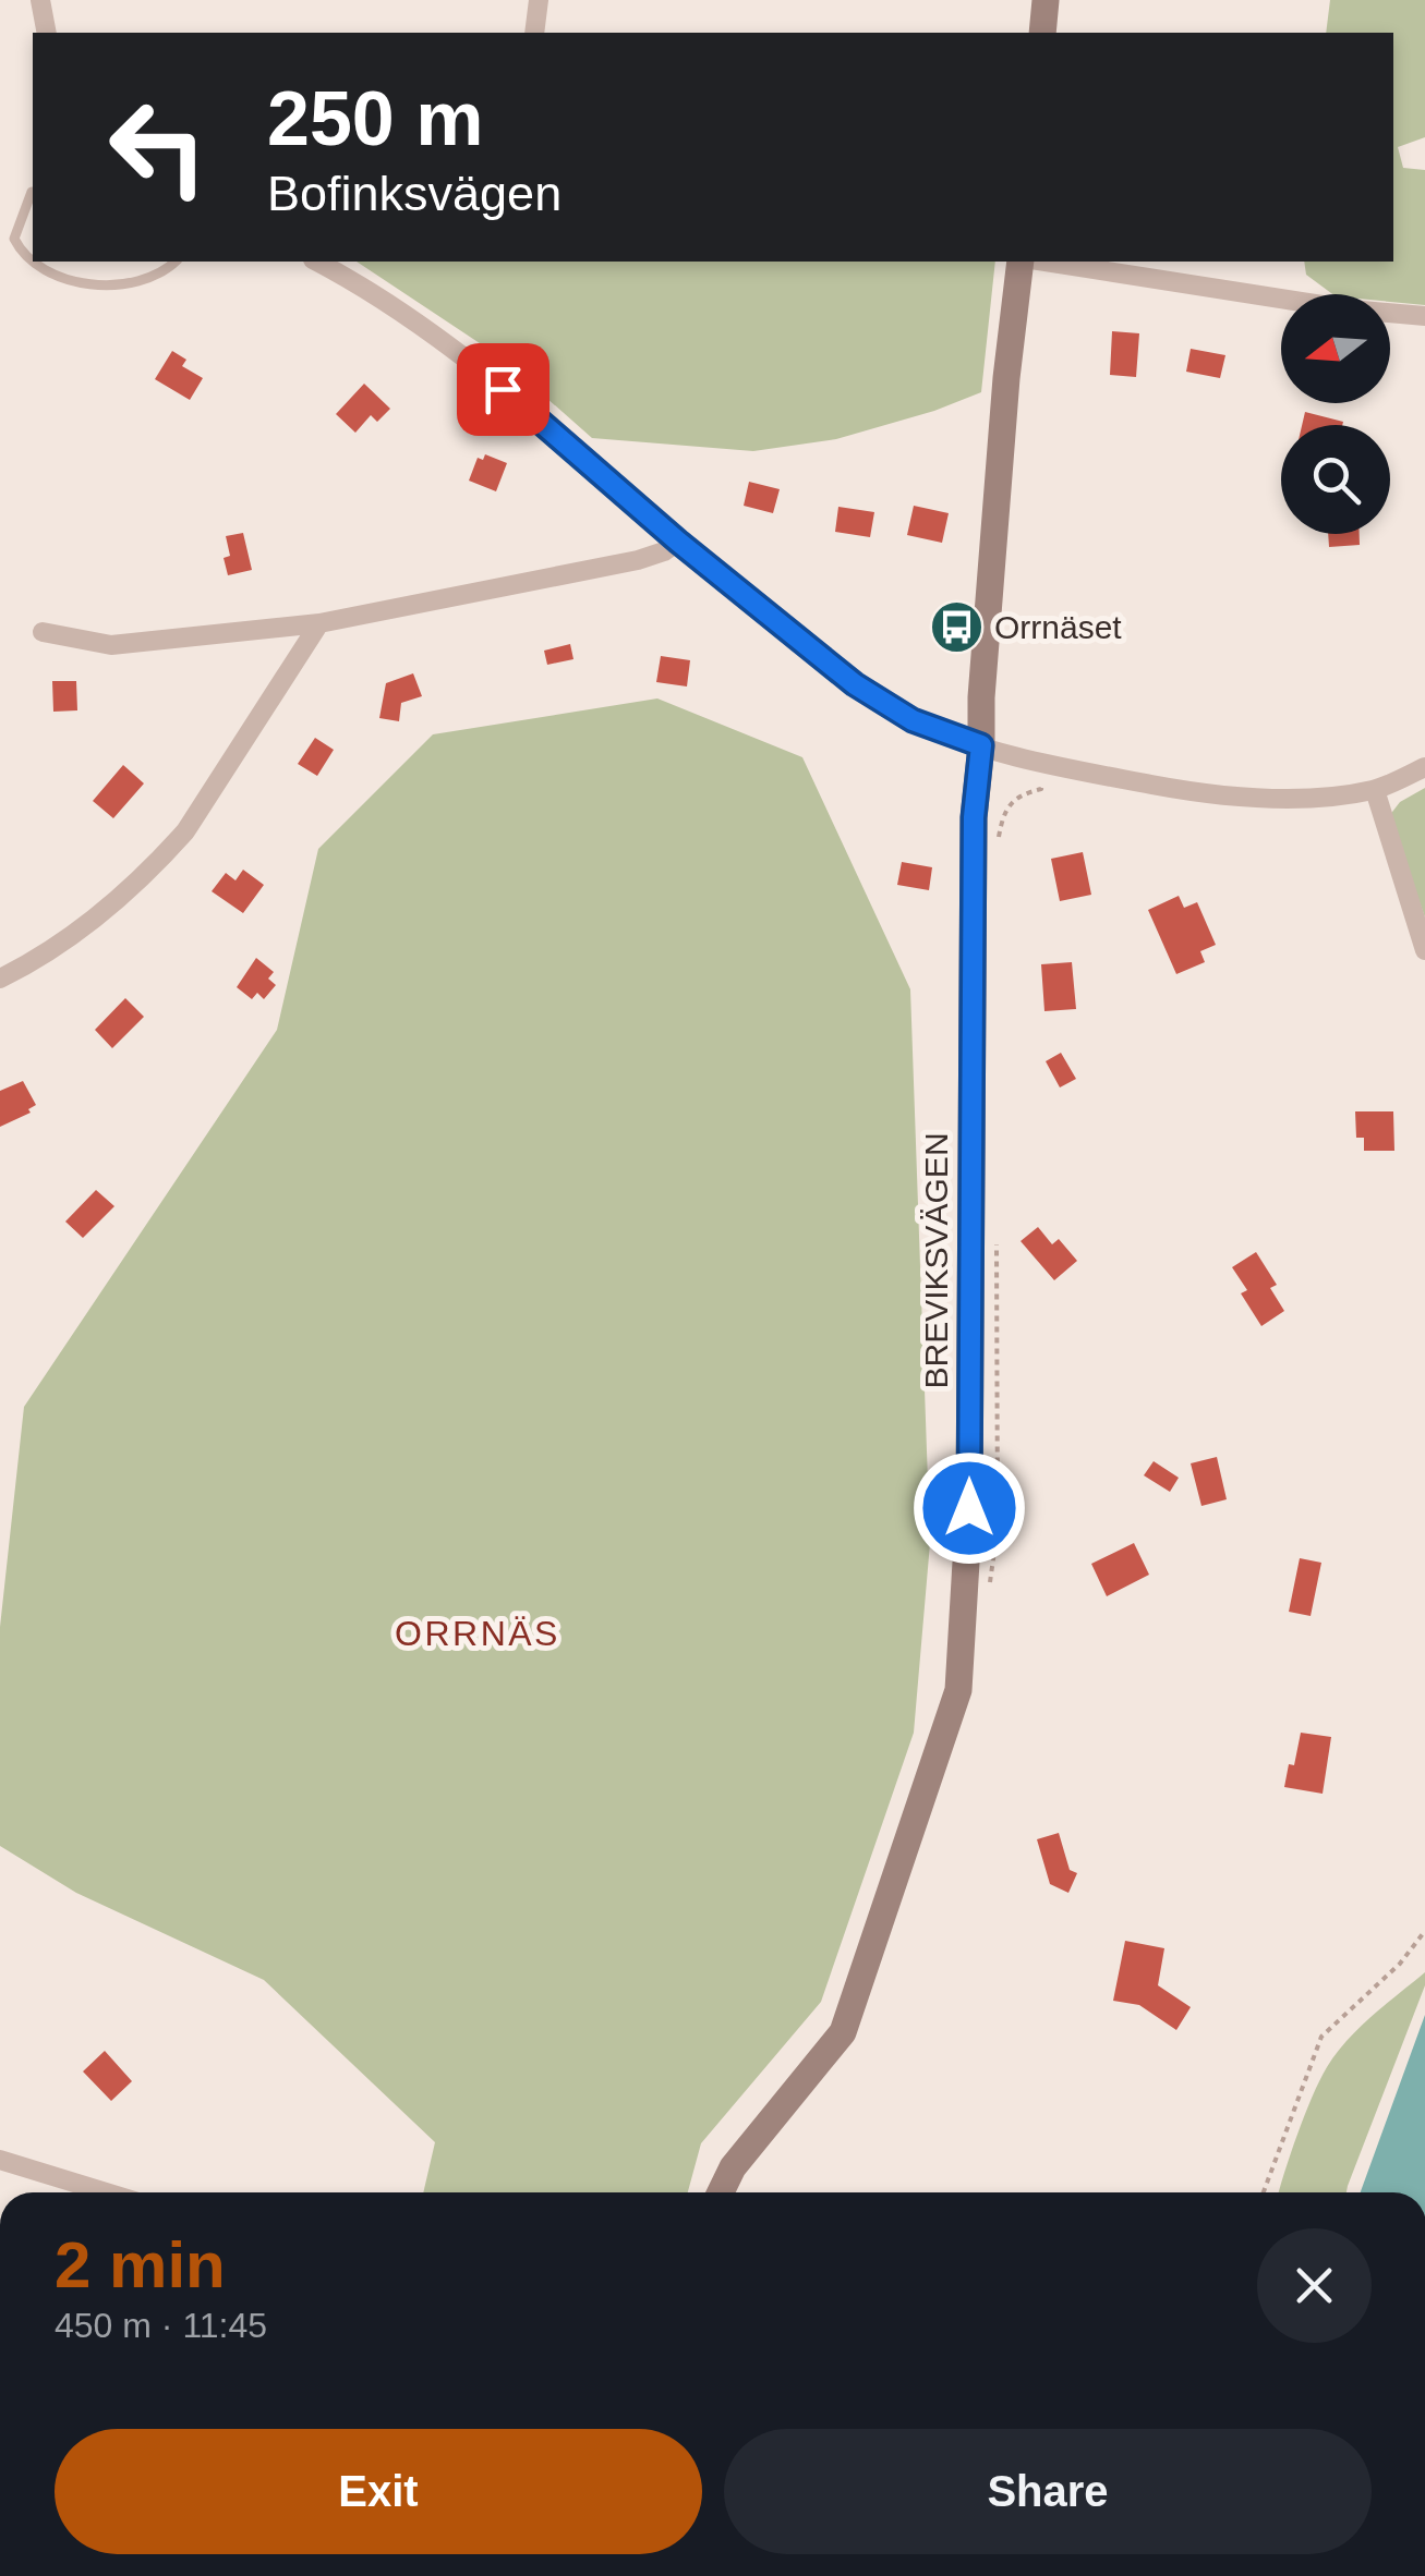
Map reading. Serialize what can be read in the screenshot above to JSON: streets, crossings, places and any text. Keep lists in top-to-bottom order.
{
  "streets": {
    "main road": ["BREVIKSVÄGEN"]
  },
  "districts": ["ORRNÄS"],
  "places": {
    "bus stop": ["Orrnäset"]
  },
  "north": "left",
  "page": {
    "turn": ["250 m", "Bofinksvägen"],
    "heading": ["2 min", "450 m · 11:45"],
    "buttons": ["Exit", "Share"]
  }
}
